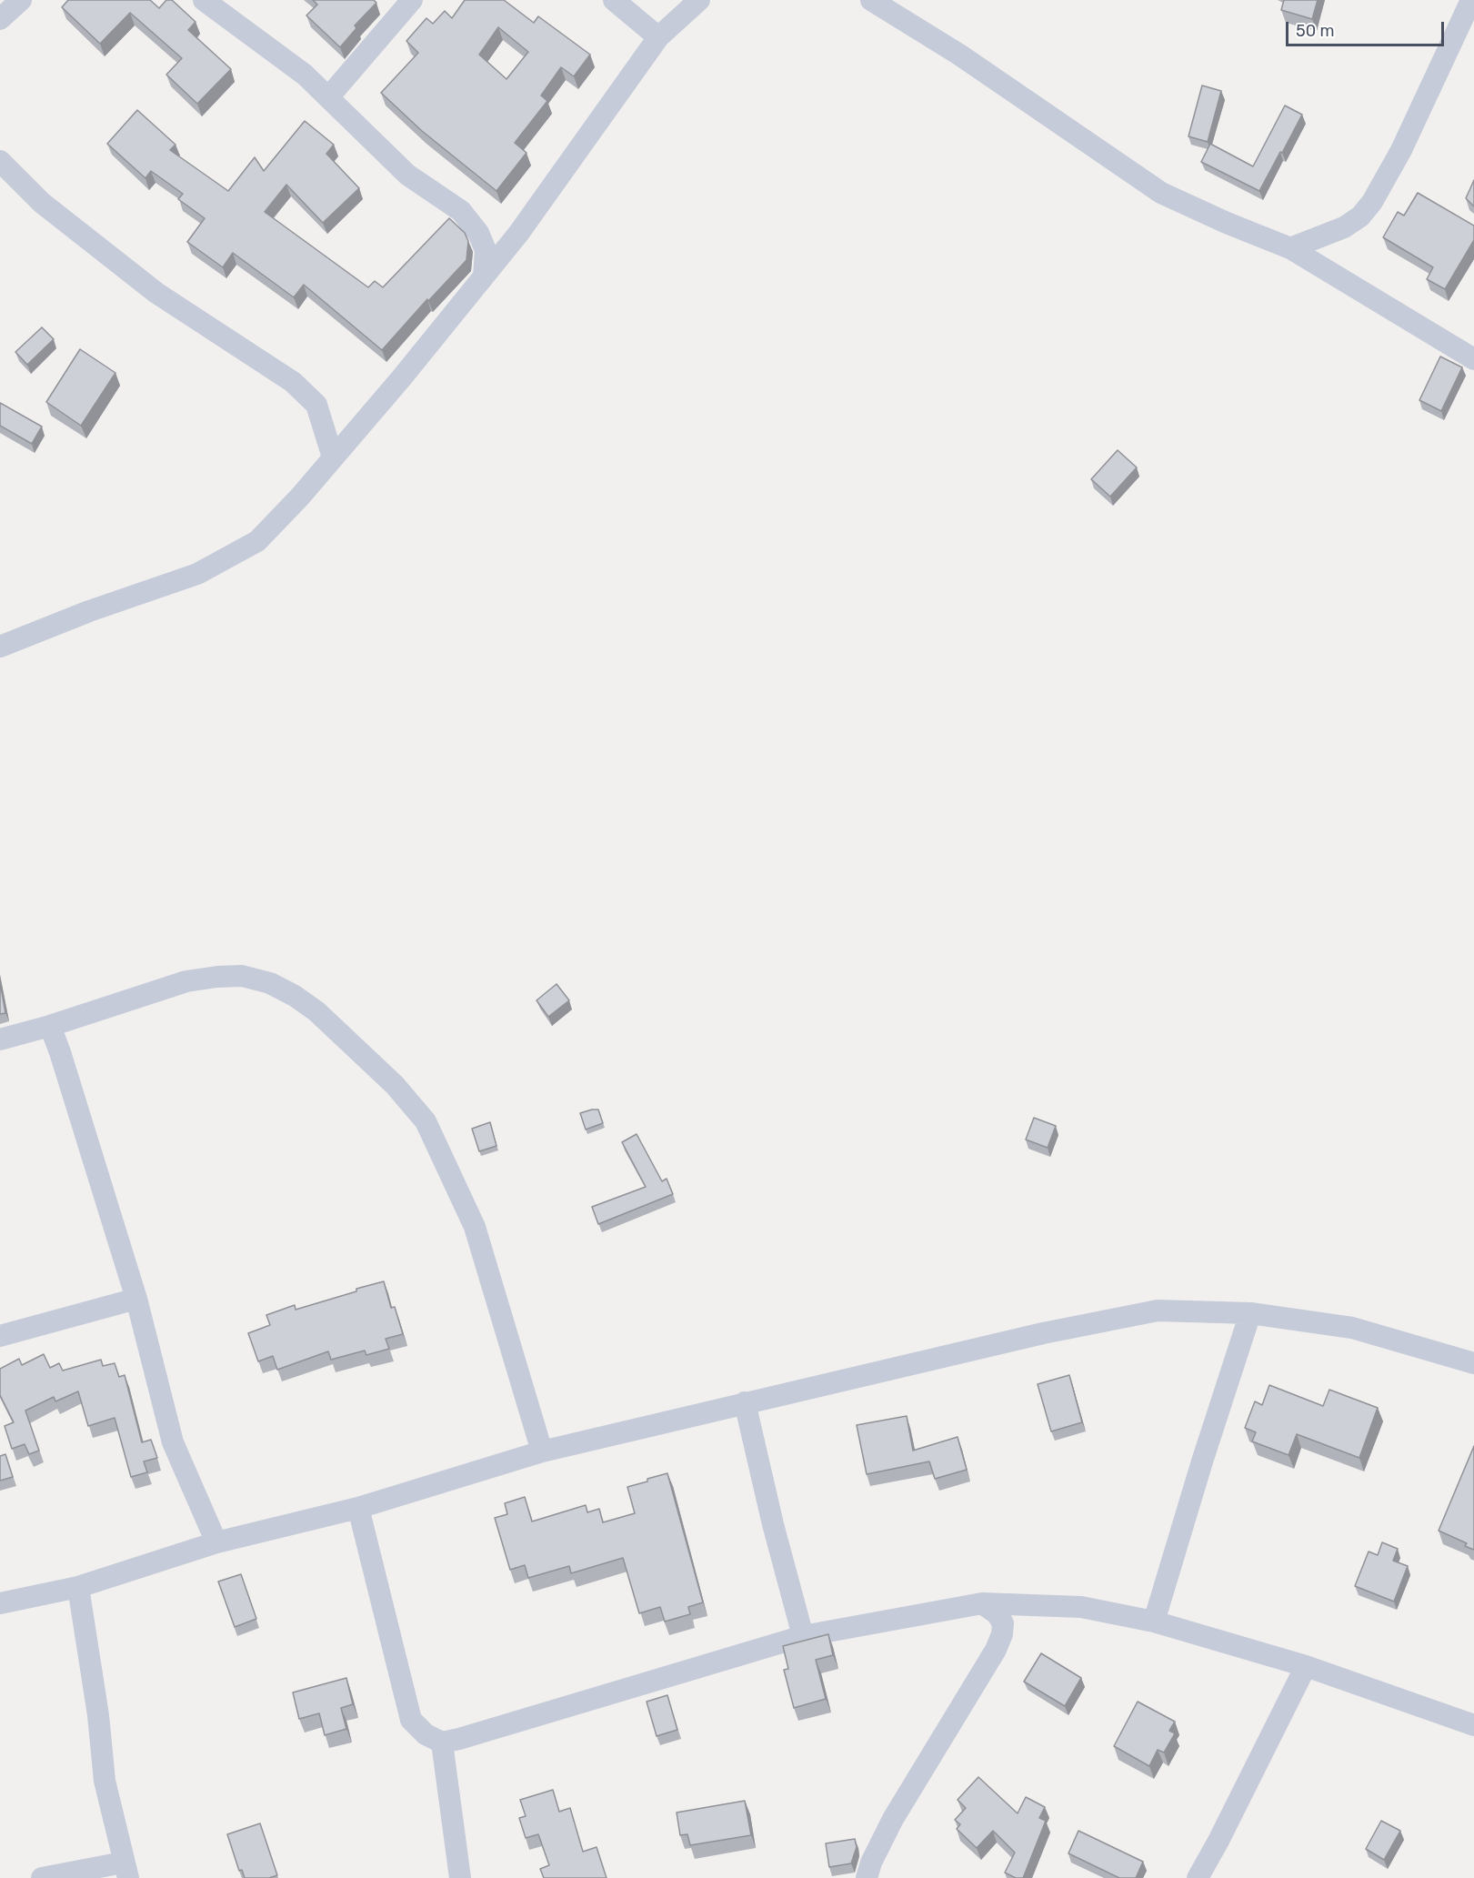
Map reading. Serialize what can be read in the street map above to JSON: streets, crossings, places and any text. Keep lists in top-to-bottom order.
{
  "scale_bar": "50 m"
}
